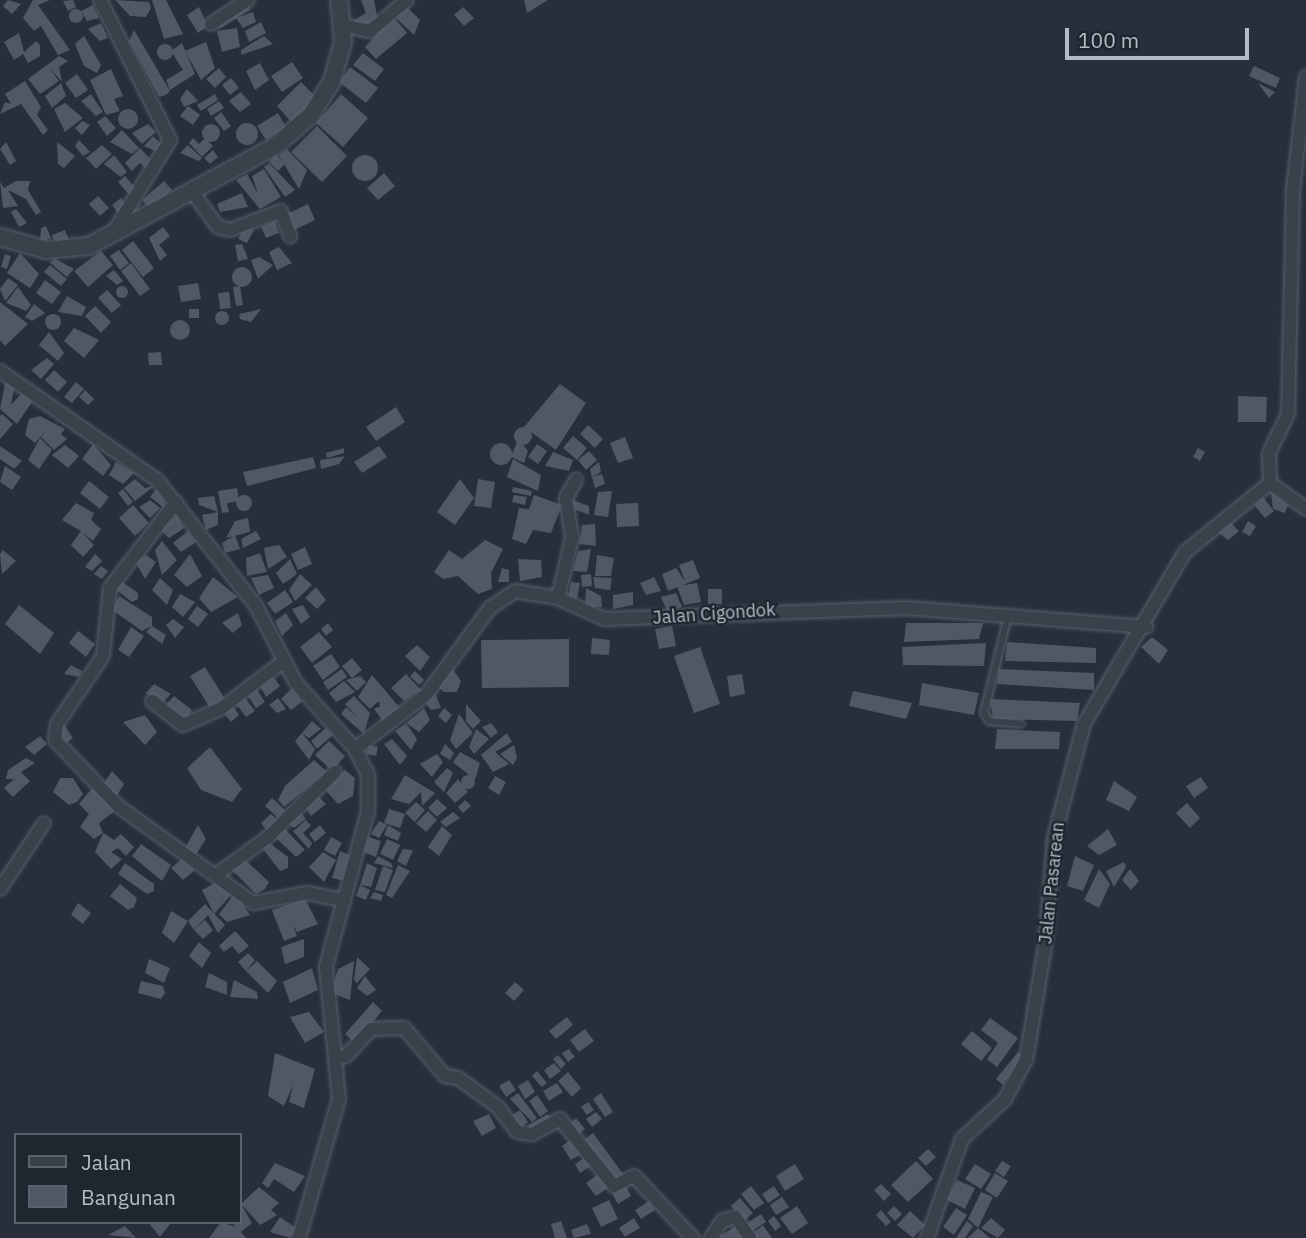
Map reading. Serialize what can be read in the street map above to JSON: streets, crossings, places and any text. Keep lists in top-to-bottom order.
{
  "streets": {
    "street": ["Jalan Cigondok", "Jalan Pasarean"]
  },
  "crossings": [
    ["Jalan Cigondok", "Jalan Pasarean"]
  ],
  "legend": ["Jalan", "Bangunan"],
  "scale_bar": "100 m"
}
